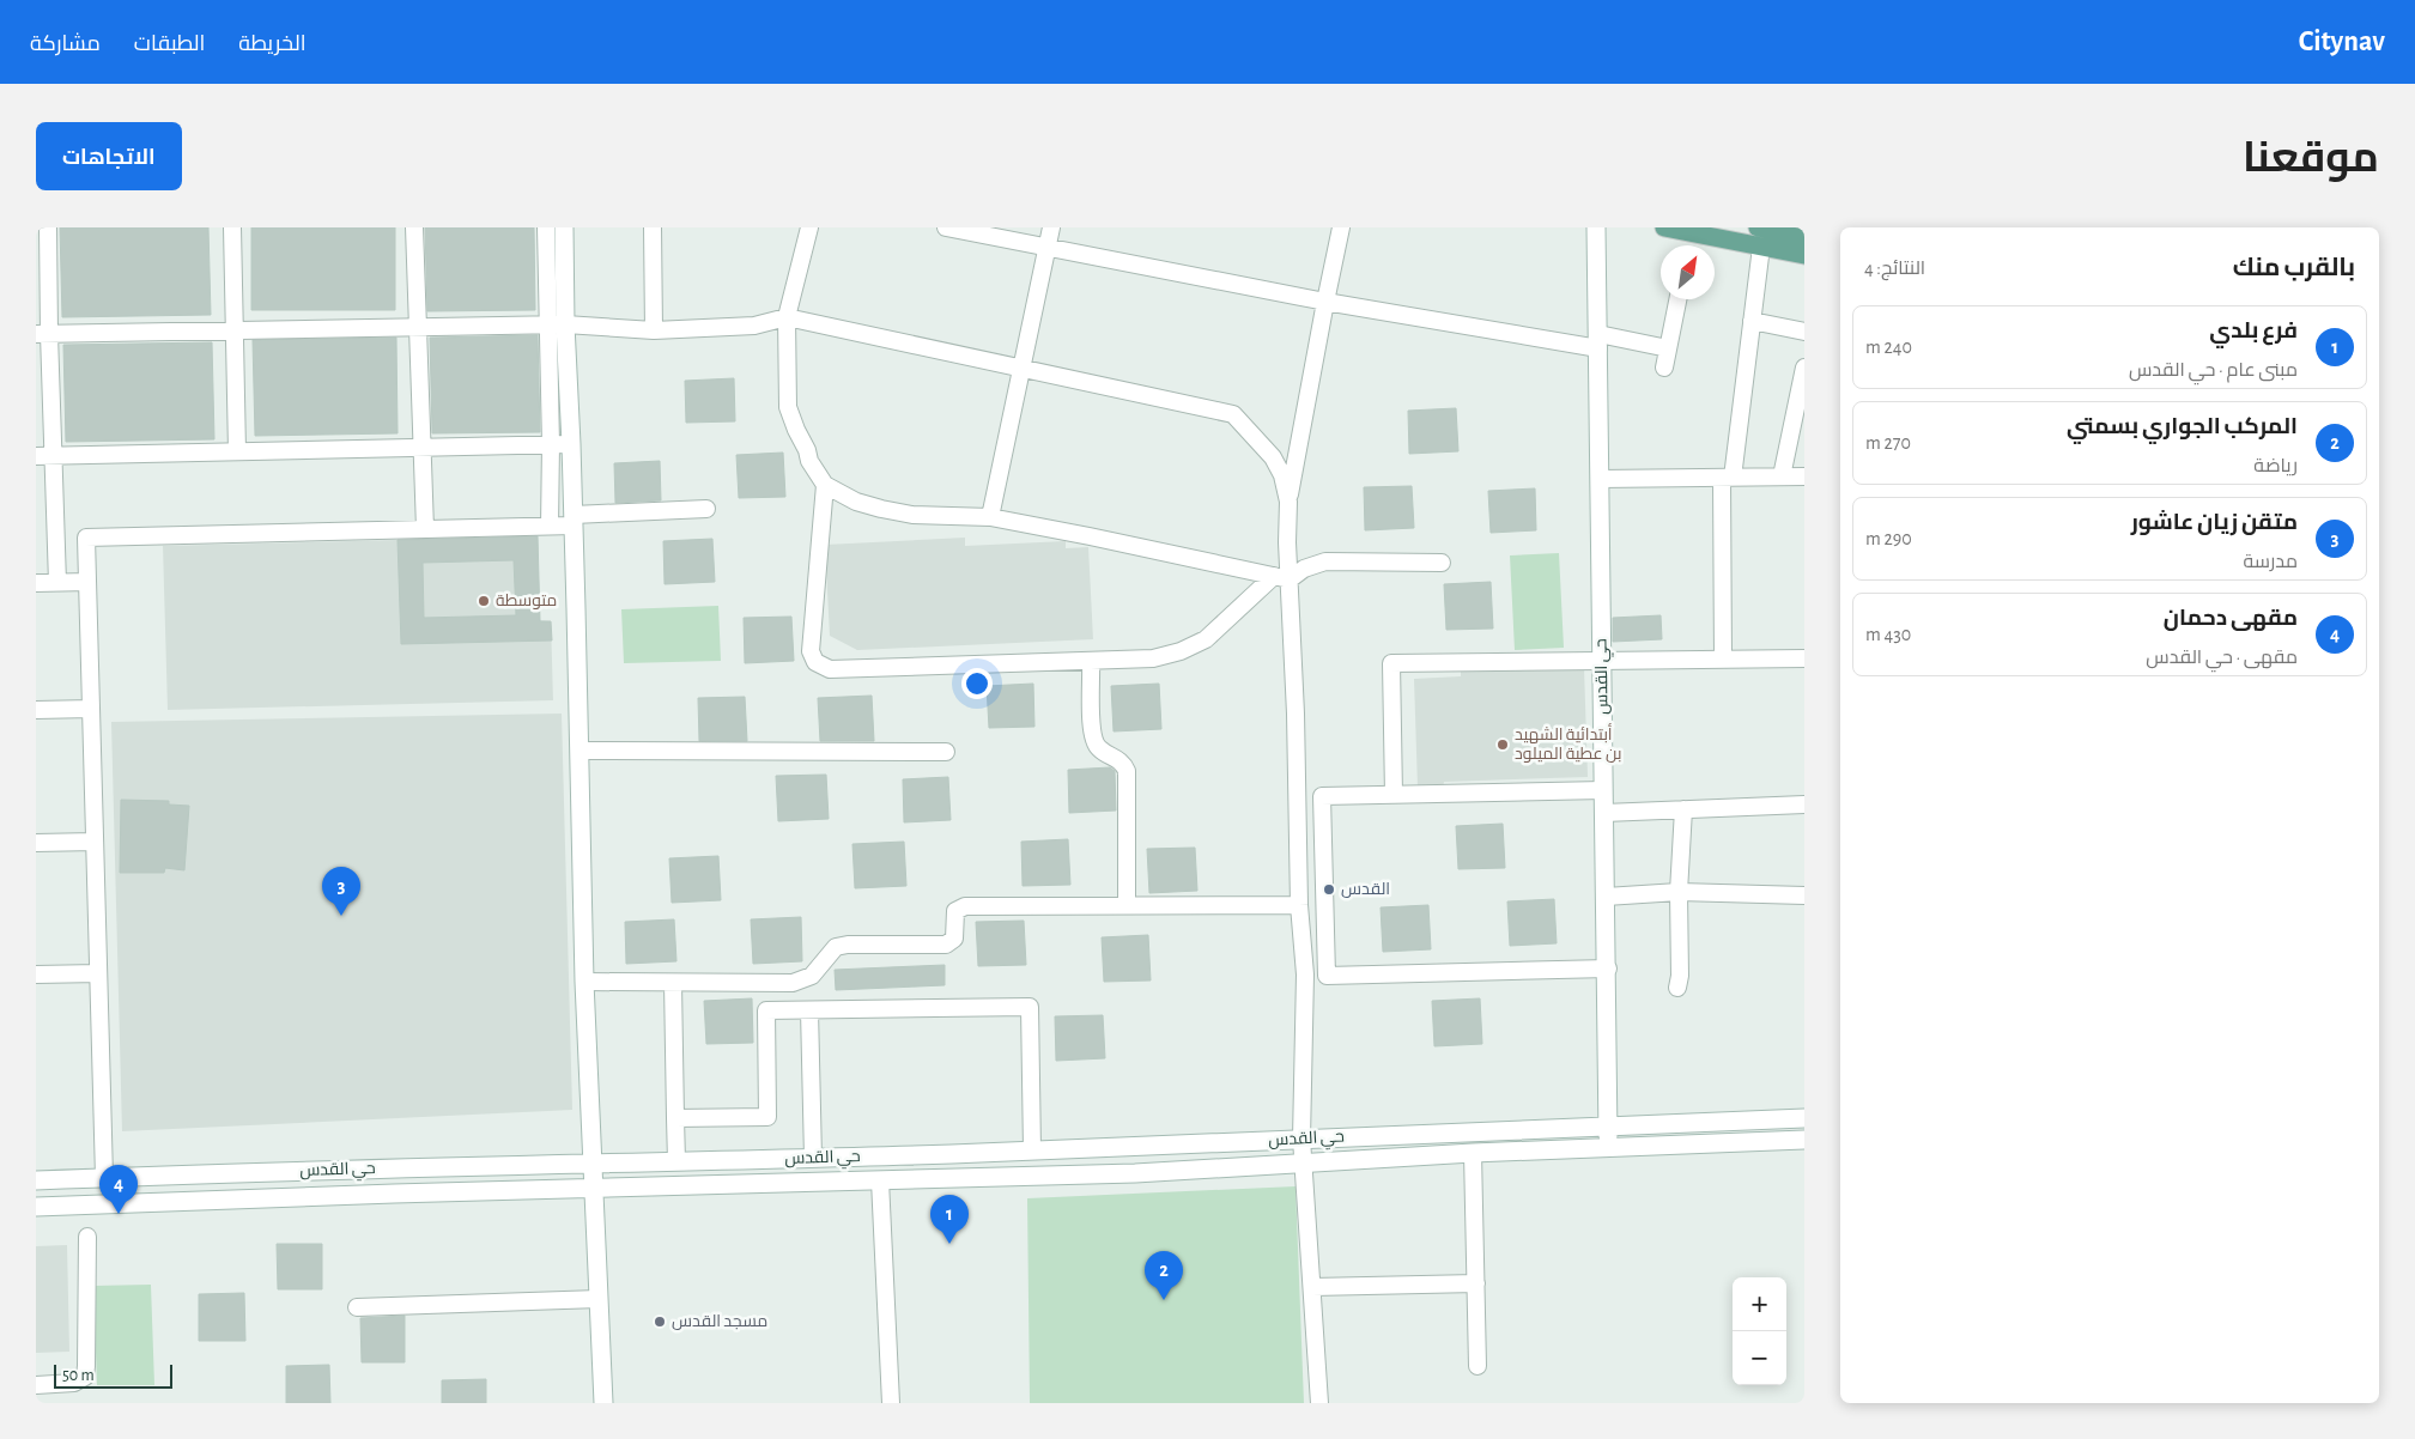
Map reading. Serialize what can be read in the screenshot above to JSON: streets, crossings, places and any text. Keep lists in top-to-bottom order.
{
  "streets": {
    "street": ["حي القدس"]
  },
  "places": [
    "متوسطة",
    "أبتدائية الشهيد بن عطية الميلود",
    "القدس",
    "مسجد القدس"
  ],
  "scale_bar": "50 m",
  "north": "top right",
  "page": {
    "header": "Citynav",
    "nav": ["الخريطة", "الطبقات", "مشاركة"],
    "title": "موقعنا",
    "buttons": "الاتجاهات",
    "heading": ["بالقرب منك", "النتائج: 4"],
    "list": [
      {
        "mark": "1",
        "name": "فرع بلدي",
        "note": "مبنى عام · حي القدس",
        "value": "240 m"
      },
      {
        "mark": "2",
        "name": "المركب الجواري بسمتي",
        "note": "رياضة",
        "value": "270 m"
      },
      {
        "mark": "3",
        "name": "متقن زيان عاشور",
        "note": "مدرسة",
        "value": "290 m"
      },
      {
        "mark": "4",
        "name": "مقهى دحمان",
        "note": "مقهى · حي القدس",
        "value": "430 m"
      }
    ],
    "pins": [
      "3",
      "4",
      "1",
      "2"
    ],
    "map_buttons": ["+", "−"],
    "scale": "50 m"
  }
}
